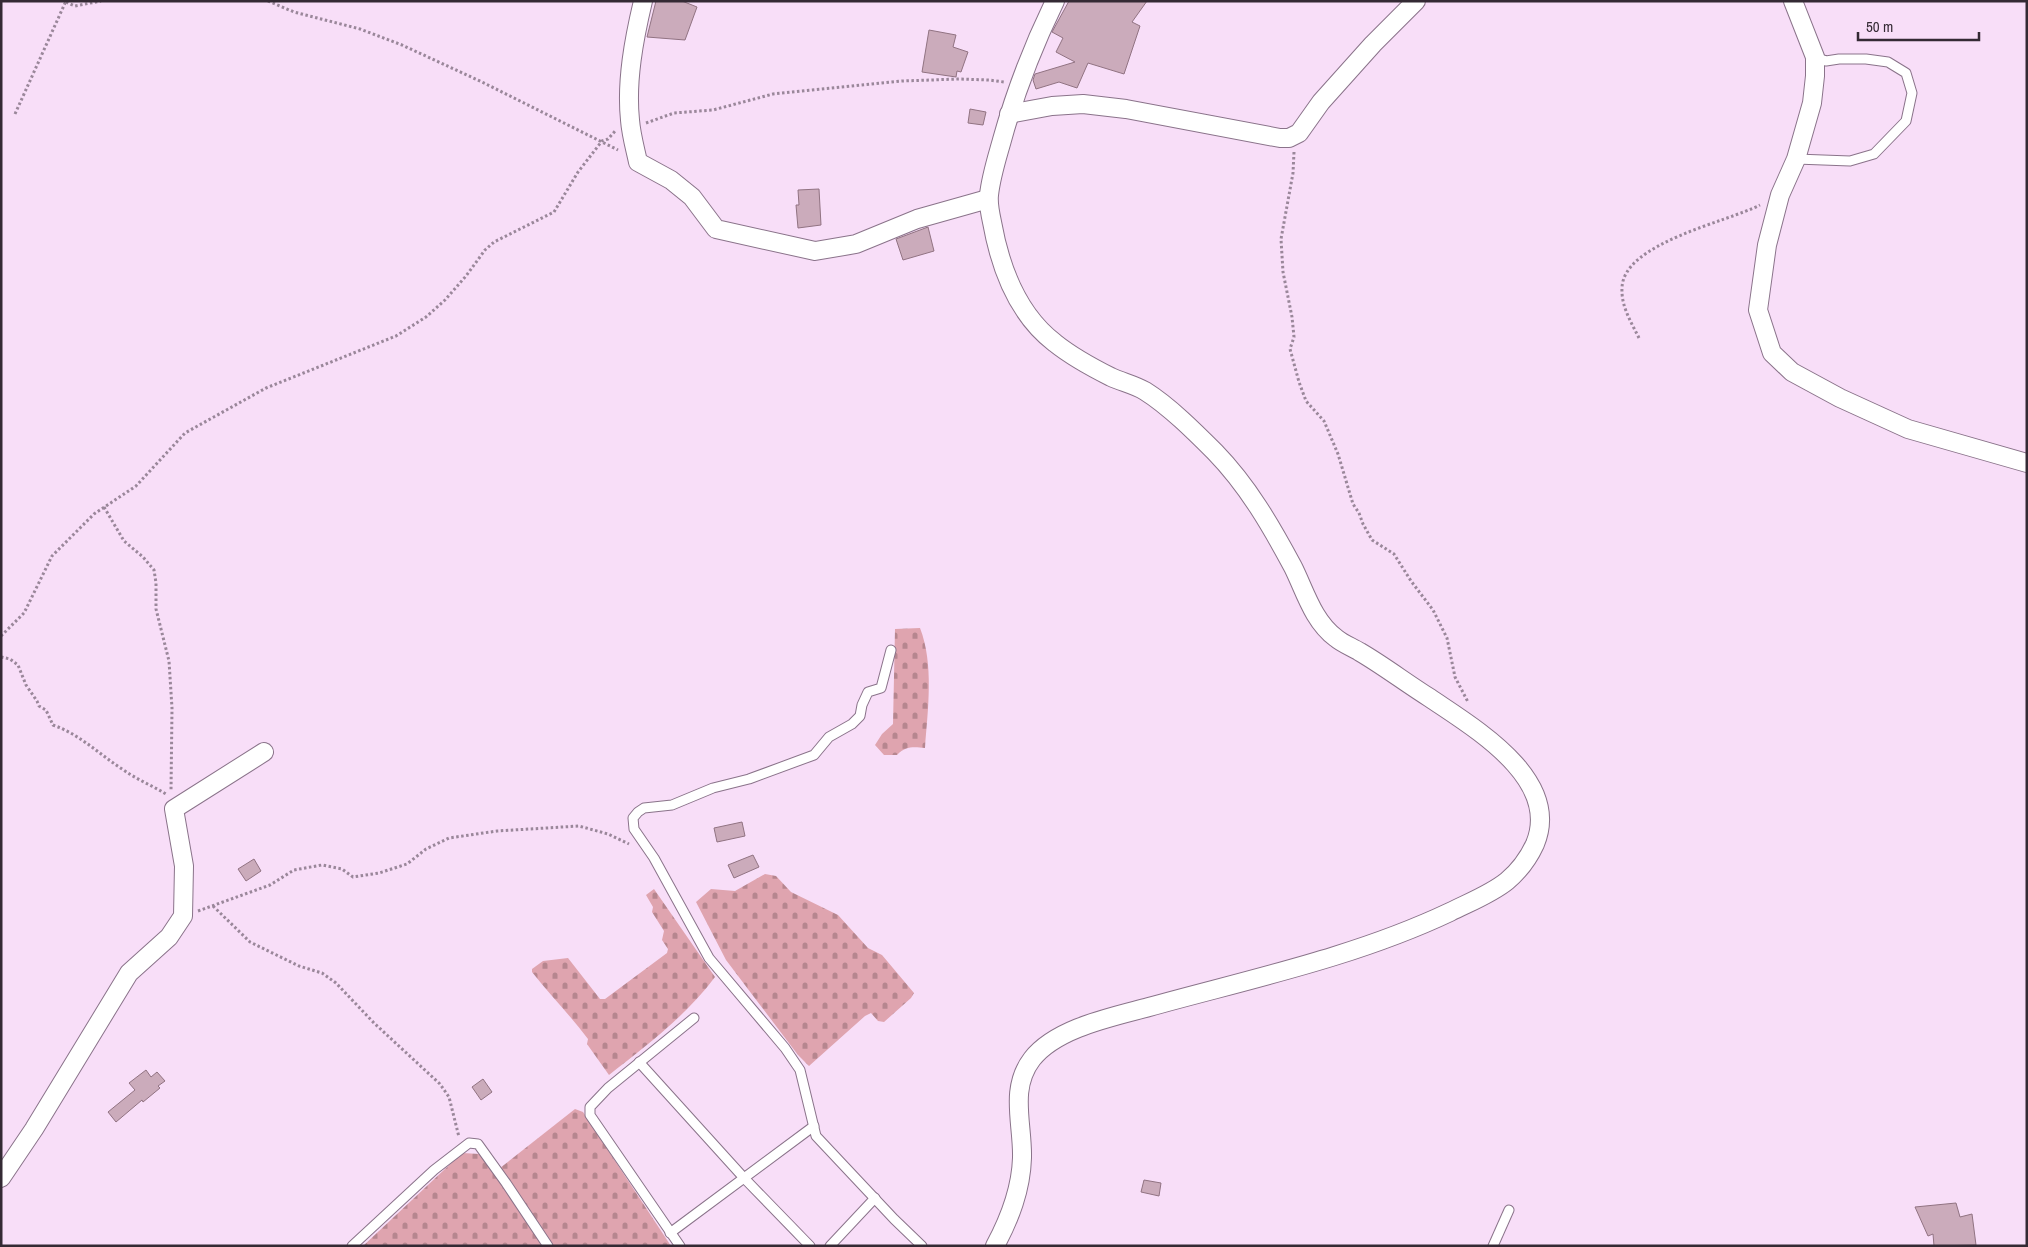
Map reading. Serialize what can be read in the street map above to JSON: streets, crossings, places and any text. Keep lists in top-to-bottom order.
{
  "scale_bar": "50 m"
}
